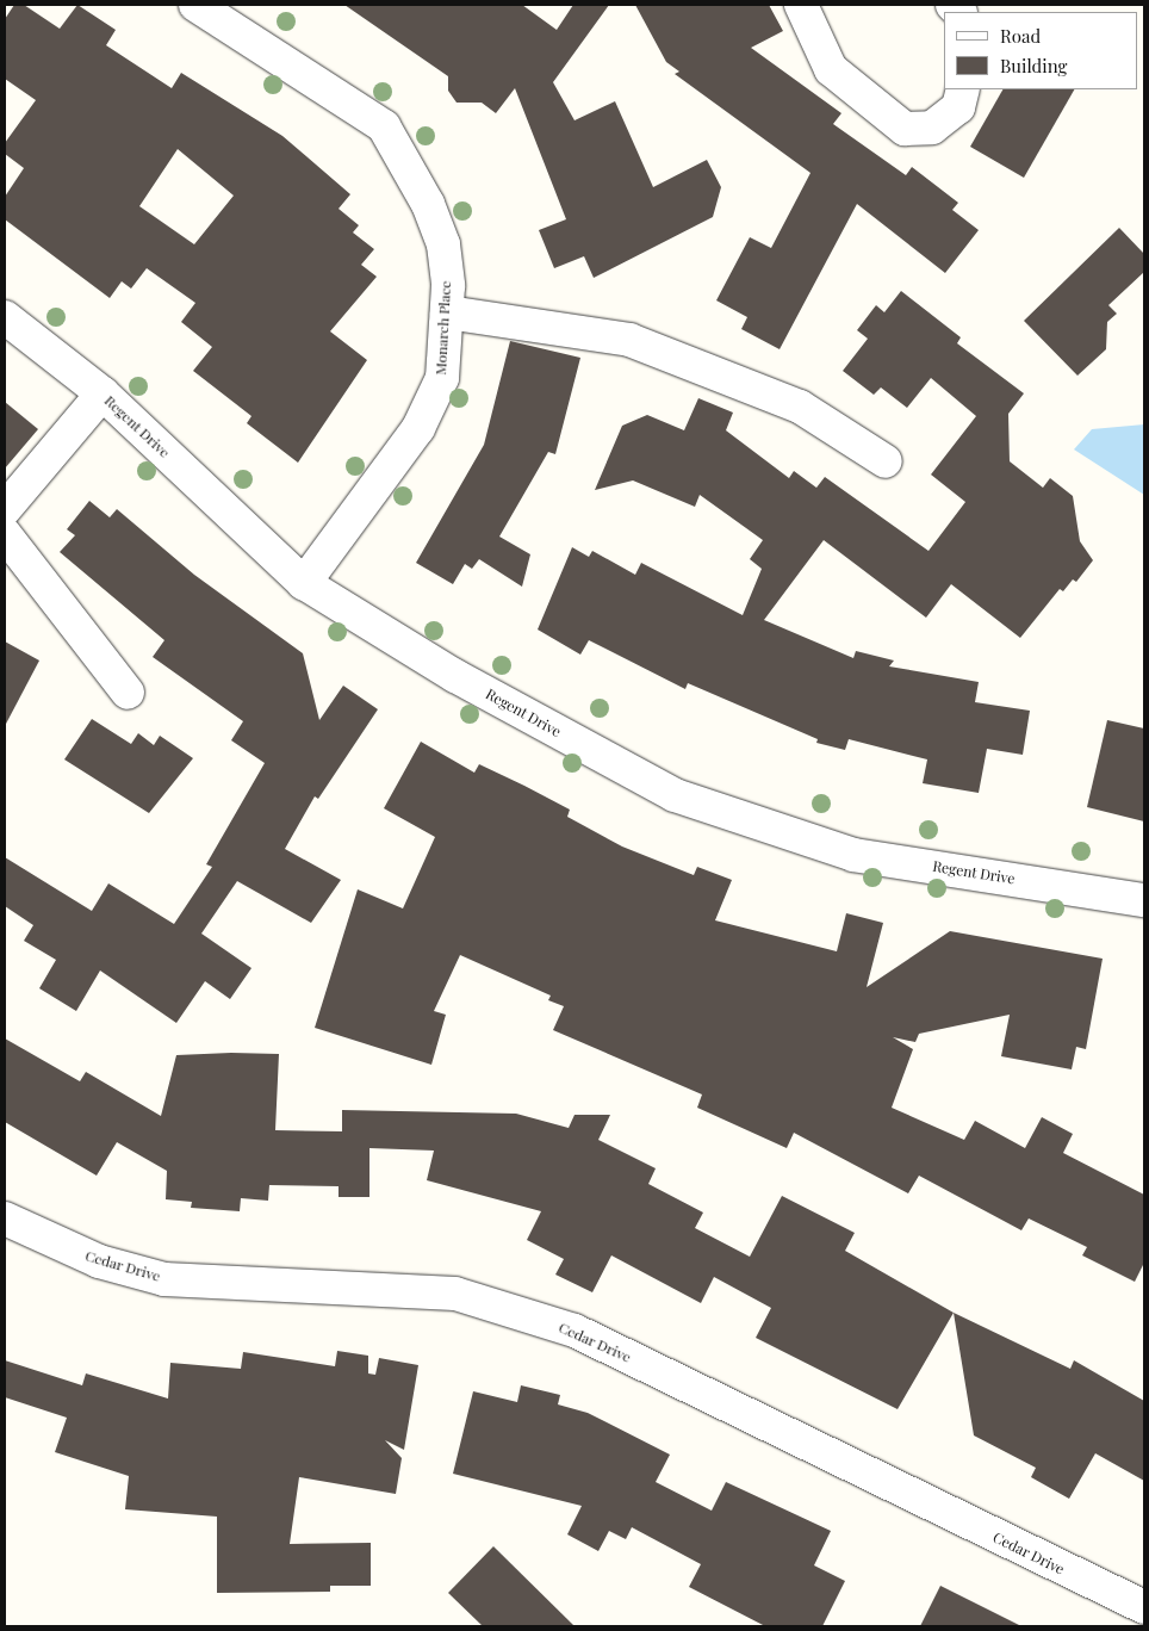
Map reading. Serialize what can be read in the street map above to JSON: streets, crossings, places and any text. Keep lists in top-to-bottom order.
{
  "streets": {
    "street": ["Monarch Place", "Regent Drive", "Cedar Drive"]
  },
  "crossings": [
    ["Monarch Place", "Regent Drive"]
  ],
  "legend": ["Road", "Building"]
}
